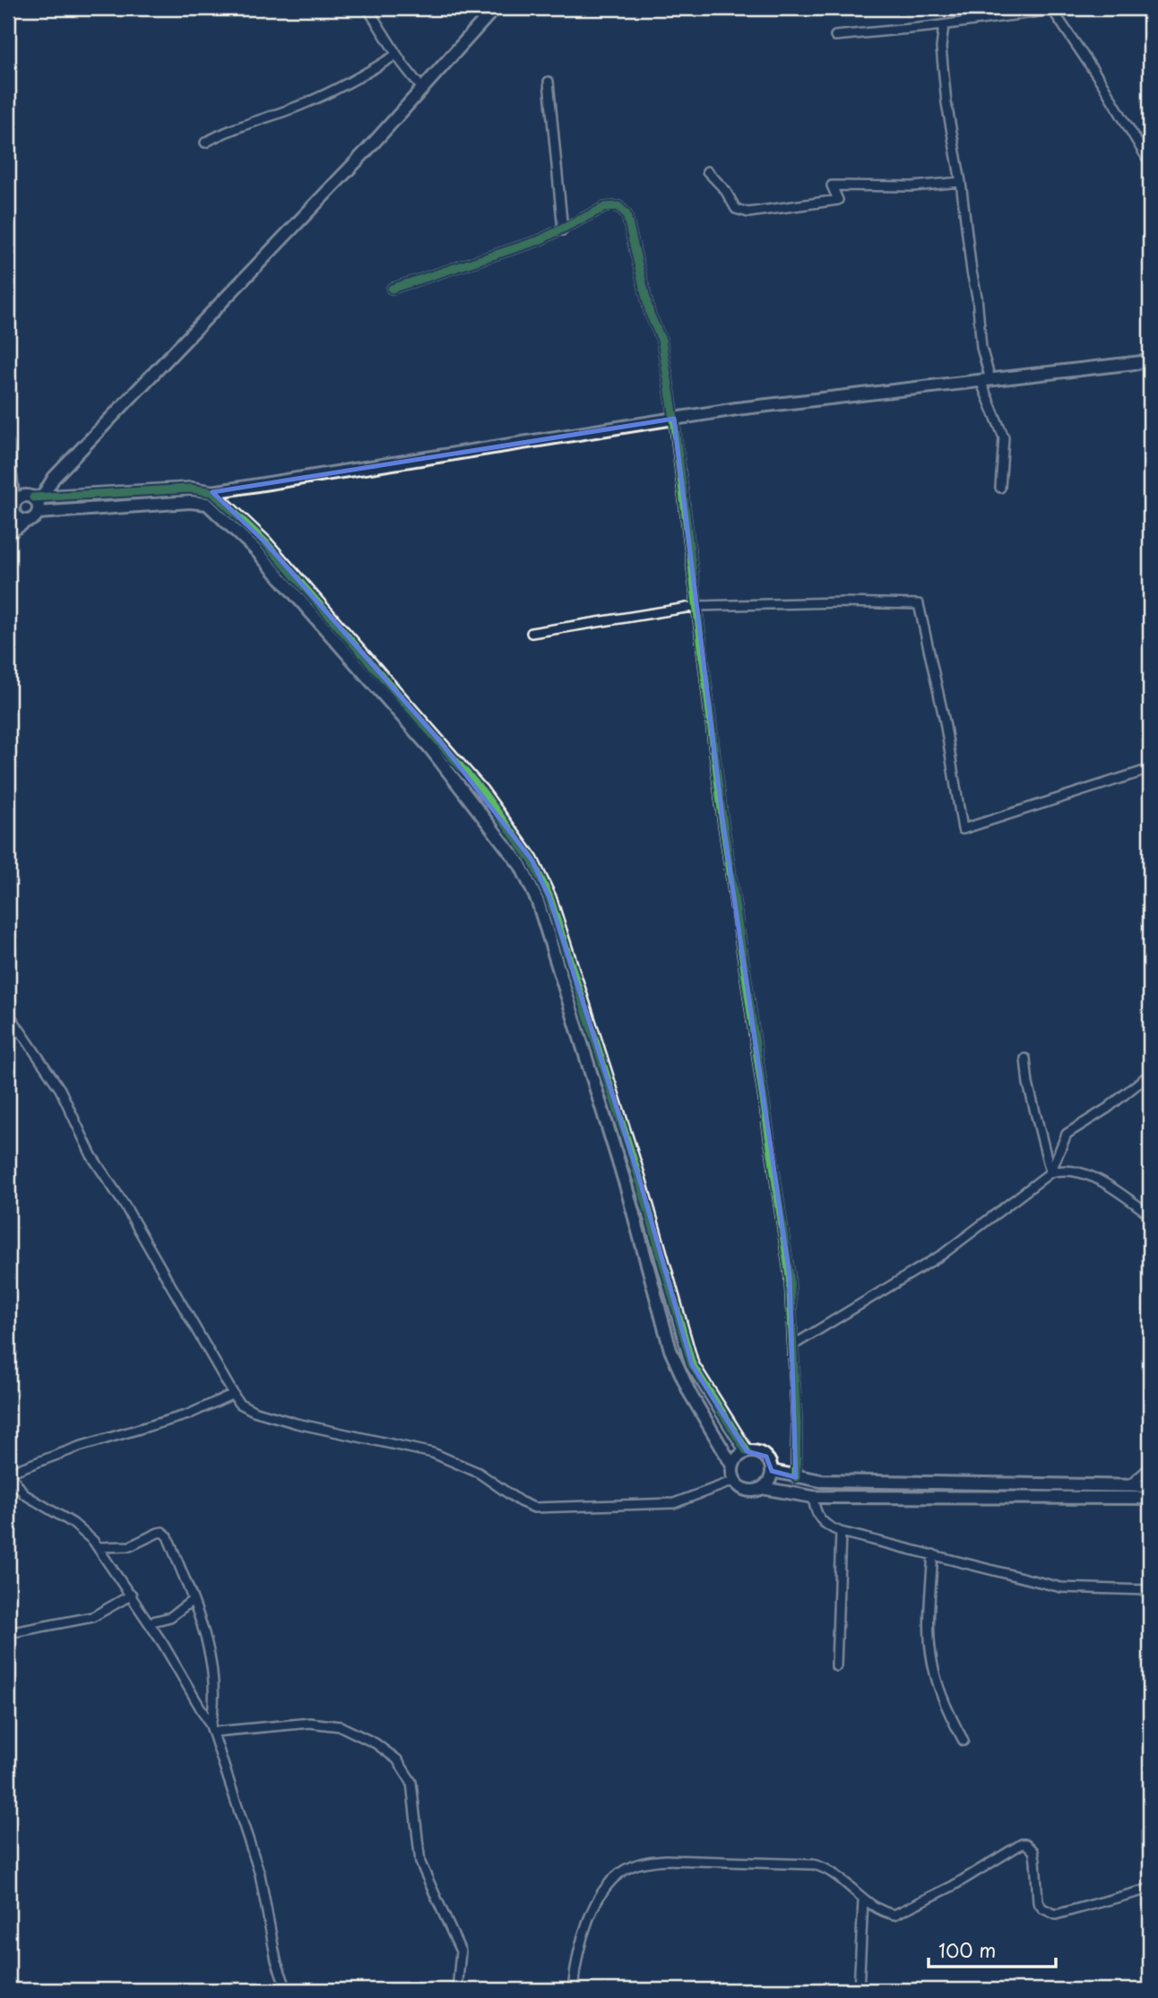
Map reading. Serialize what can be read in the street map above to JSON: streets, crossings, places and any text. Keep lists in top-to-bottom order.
{
  "scale_bar": "100 m"
}
